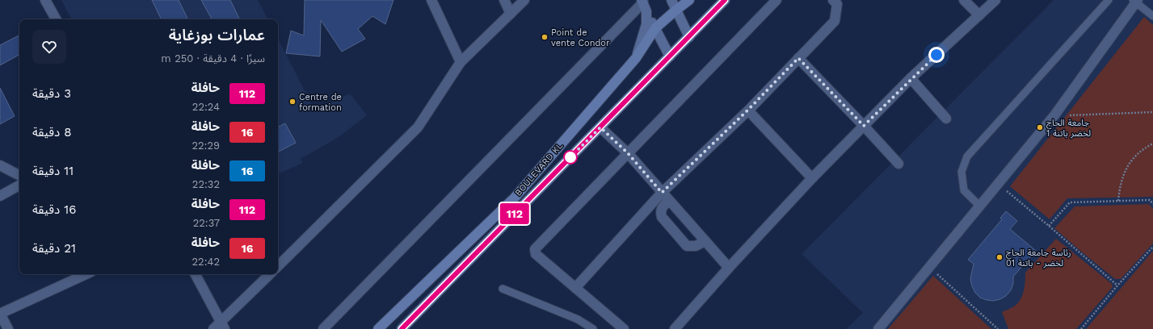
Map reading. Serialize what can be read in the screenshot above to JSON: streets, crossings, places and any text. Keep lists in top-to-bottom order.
{
  "streets": {
    "main road": ["BOULEVARD KL"]
  },
  "places": [
    "Point de vente Condor",
    "Centre de formation",
    "جامعة الحاج لخضر باتنة 1",
    "رئاسة جامعة الحاج لخضر - باتنة 01"
  ],
  "lines": ["bus line 112"],
  "page": {
    "on_map": "112",
    "heading": ["عمارات بوزغاية", "سيرًا · 4 دقيقة · 250 m"],
    "list": [
      {
        "mark": "112",
        "name": "حافلة",
        "note": "22:24",
        "value": "3 دقيقة"
      },
      {
        "mark": "16",
        "name": "حافلة",
        "note": "22:29",
        "value": "8 دقيقة"
      },
      {
        "mark": "16",
        "name": "حافلة",
        "note": "22:32",
        "value": "11 دقيقة"
      },
      {
        "mark": "112",
        "name": "حافلة",
        "note": "22:37",
        "value": "16 دقيقة"
      },
      {
        "mark": "16",
        "name": "حافلة",
        "note": "22:42",
        "value": "21 دقيقة"
      }
    ]
  }
}
